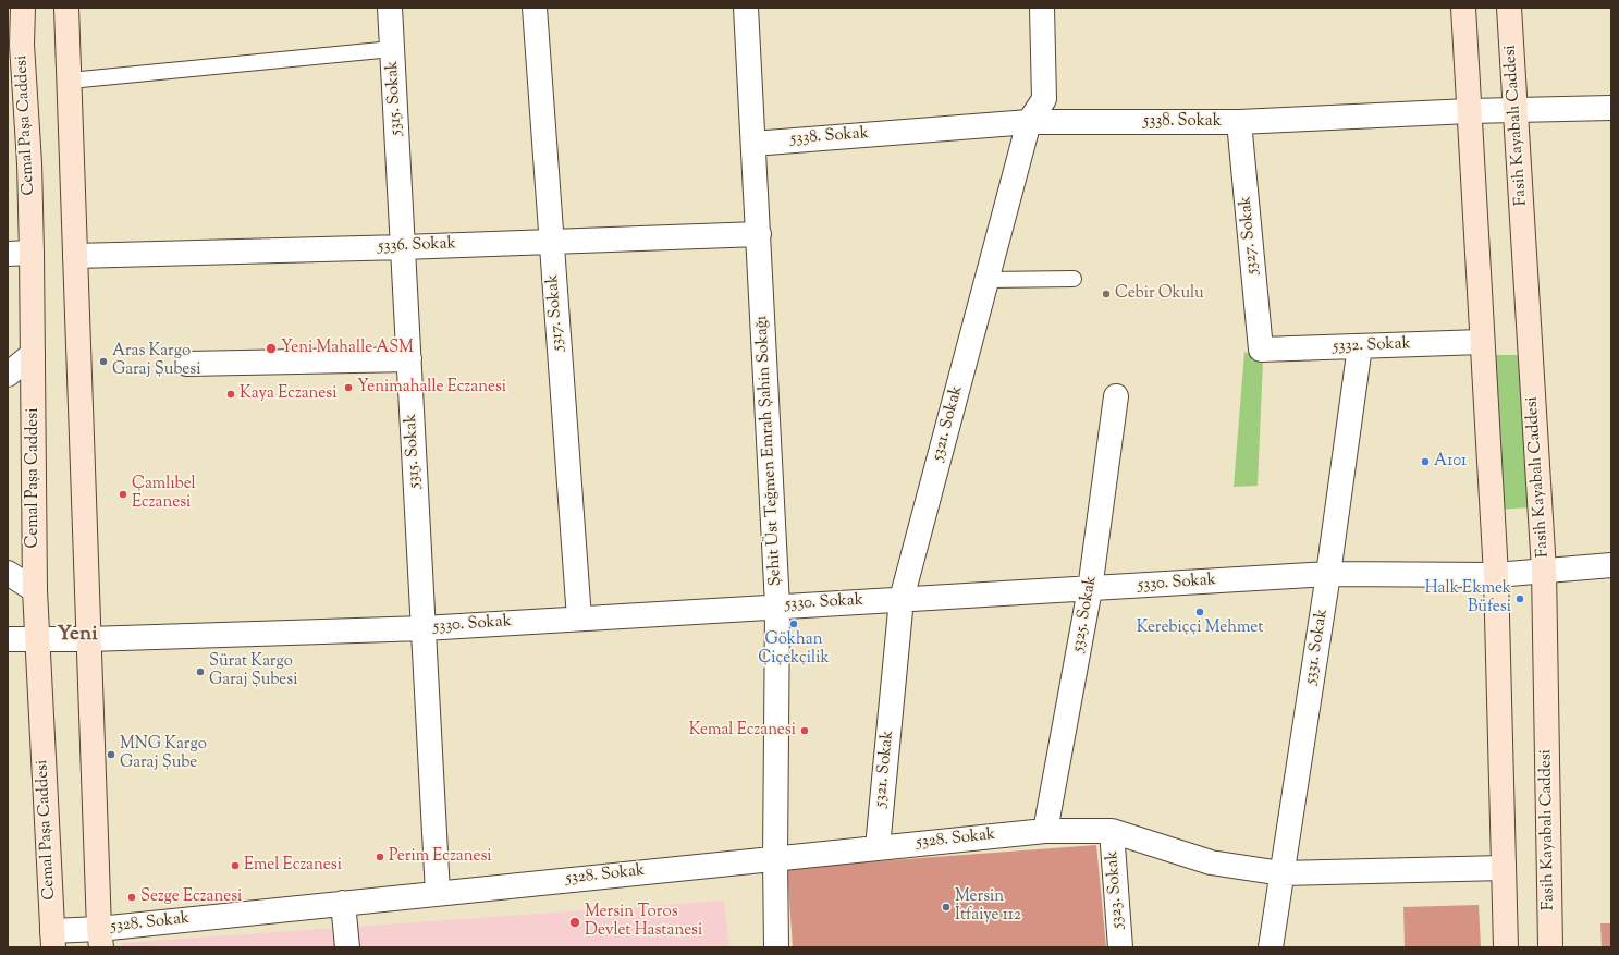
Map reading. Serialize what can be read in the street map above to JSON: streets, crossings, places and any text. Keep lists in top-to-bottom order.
{
  "streets": {
    "street": [
      "5315. Sokak",
      "5338. Sokak",
      "Cemal Paşa Caddesi",
      "Fasih Kayabalı Caddesi",
      "5327. Sokak",
      "5336. Sokak",
      "5317. Sokak",
      "5332. Sokak",
      "5321. Sokak",
      "Şehit Üst Teğmen Emrah Şahin Sokağı",
      "5330. Sokak",
      "5325. Sokak",
      "5331. Sokak",
      "5328. Sokak",
      "5323. Sokak"
    ]
  },
  "crossings": [
    ["5315. Sokak", "5336. Sokak"],
    ["5315. Sokak", "5330. Sokak"],
    ["5315. Sokak", "5328. Sokak"],
    ["5338. Sokak", "Fasih Kayabalı Caddesi"],
    ["5338. Sokak", "5327. Sokak"],
    ["5338. Sokak", "5321. Sokak"],
    ["5338. Sokak", "Şehit Üst Teğmen Emrah Şahin Sokağı"],
    ["Cemal Paşa Caddesi", "5330. Sokak"],
    ["Cemal Paşa Caddesi", "5328. Sokak"],
    ["Fasih Kayabalı Caddesi", "5330. Sokak"],
    ["5327. Sokak", "5332. Sokak"],
    ["5336. Sokak", "5317. Sokak"],
    ["5336. Sokak", "Şehit Üst Teğmen Emrah Şahin Sokağı"],
    ["5317. Sokak", "5330. Sokak"],
    ["5332. Sokak", "5331. Sokak"],
    ["5321. Sokak", "5330. Sokak"],
    ["5321. Sokak", "5328. Sokak"],
    ["Şehit Üst Teğmen Emrah Şahin Sokağı", "5330. Sokak"],
    ["Şehit Üst Teğmen Emrah Şahin Sokağı", "5328. Sokak"],
    ["5330. Sokak", "5325. Sokak"],
    ["5330. Sokak", "5331. Sokak"],
    ["5325. Sokak", "5328. Sokak"],
    ["5331. Sokak", "5328. Sokak"],
    ["5328. Sokak", "5323. Sokak"]
  ],
  "districts": ["Yeni"],
  "places": [
    "Cebir Okulu",
    "Yeni Mahalle ASM",
    "Aras Kargo Garaj Şubesi",
    "Yenimahalle Eczanesi",
    "Kaya Eczanesi",
    "A101",
    "Çamlıbel Eczanesi",
    "Halk Ekmek Büfesi",
    "Kerebiççi Mehmet",
    "Gökhan Çiçekçilik",
    "Sürat Kargo Garaj Şubesi",
    "Kemal Eczanesi",
    "MNG Kargo Garaj Şube",
    "Perim Eczanesi",
    "Emel Eczanesi",
    "Sezge Eczanesi",
    "Mersin İtfaiye 112",
    "Mersin Toros Devlet Hastanesi"
  ]
}
